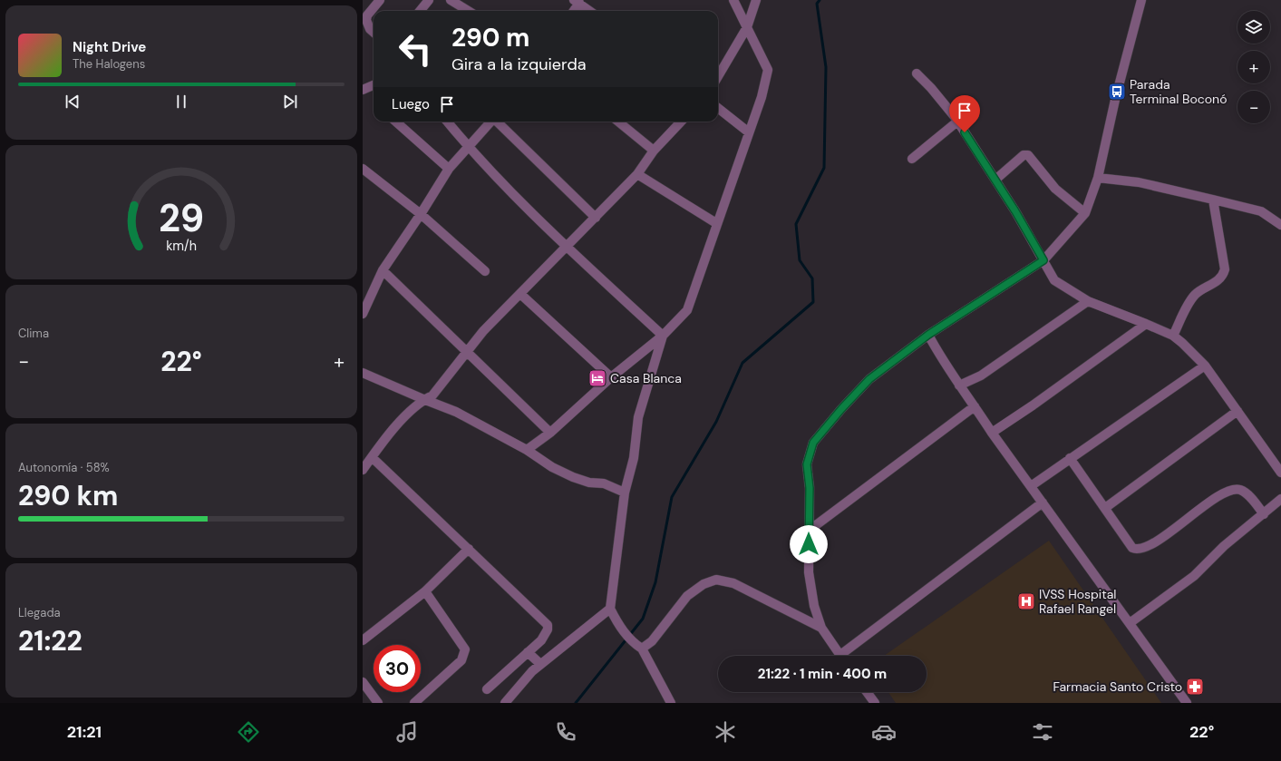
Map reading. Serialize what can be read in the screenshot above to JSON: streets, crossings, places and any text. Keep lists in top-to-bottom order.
{
  "places": {
    "bus stop": ["Parada Terminal Boconó"],
    "hotel": ["Casa Blanca"],
    "hospital": ["IVSS Hospital Rafael Rangel"],
    "pharmacy": ["Farmacia Santo Cristo"]
  },
  "page": {
    "map_buttons": ["+", "−"],
    "turn": ["290 m", "Gira a la izquierda"],
    "song": ["Night Drive", "The Halogens"],
    "then": "Luego",
    "tile": [
      "Clima",
      ["Autonomía · 58%", "290 km"],
      ["Llegada", "21:22"]
    ],
    "heat": ["−", "22°", "+"],
    "limit": "30",
    "trip": "21:22 · 1 min · 400 m",
    "tabs": ["21:21", "22°"],
    "gauge": ["29", "km/h"]
  }
}
